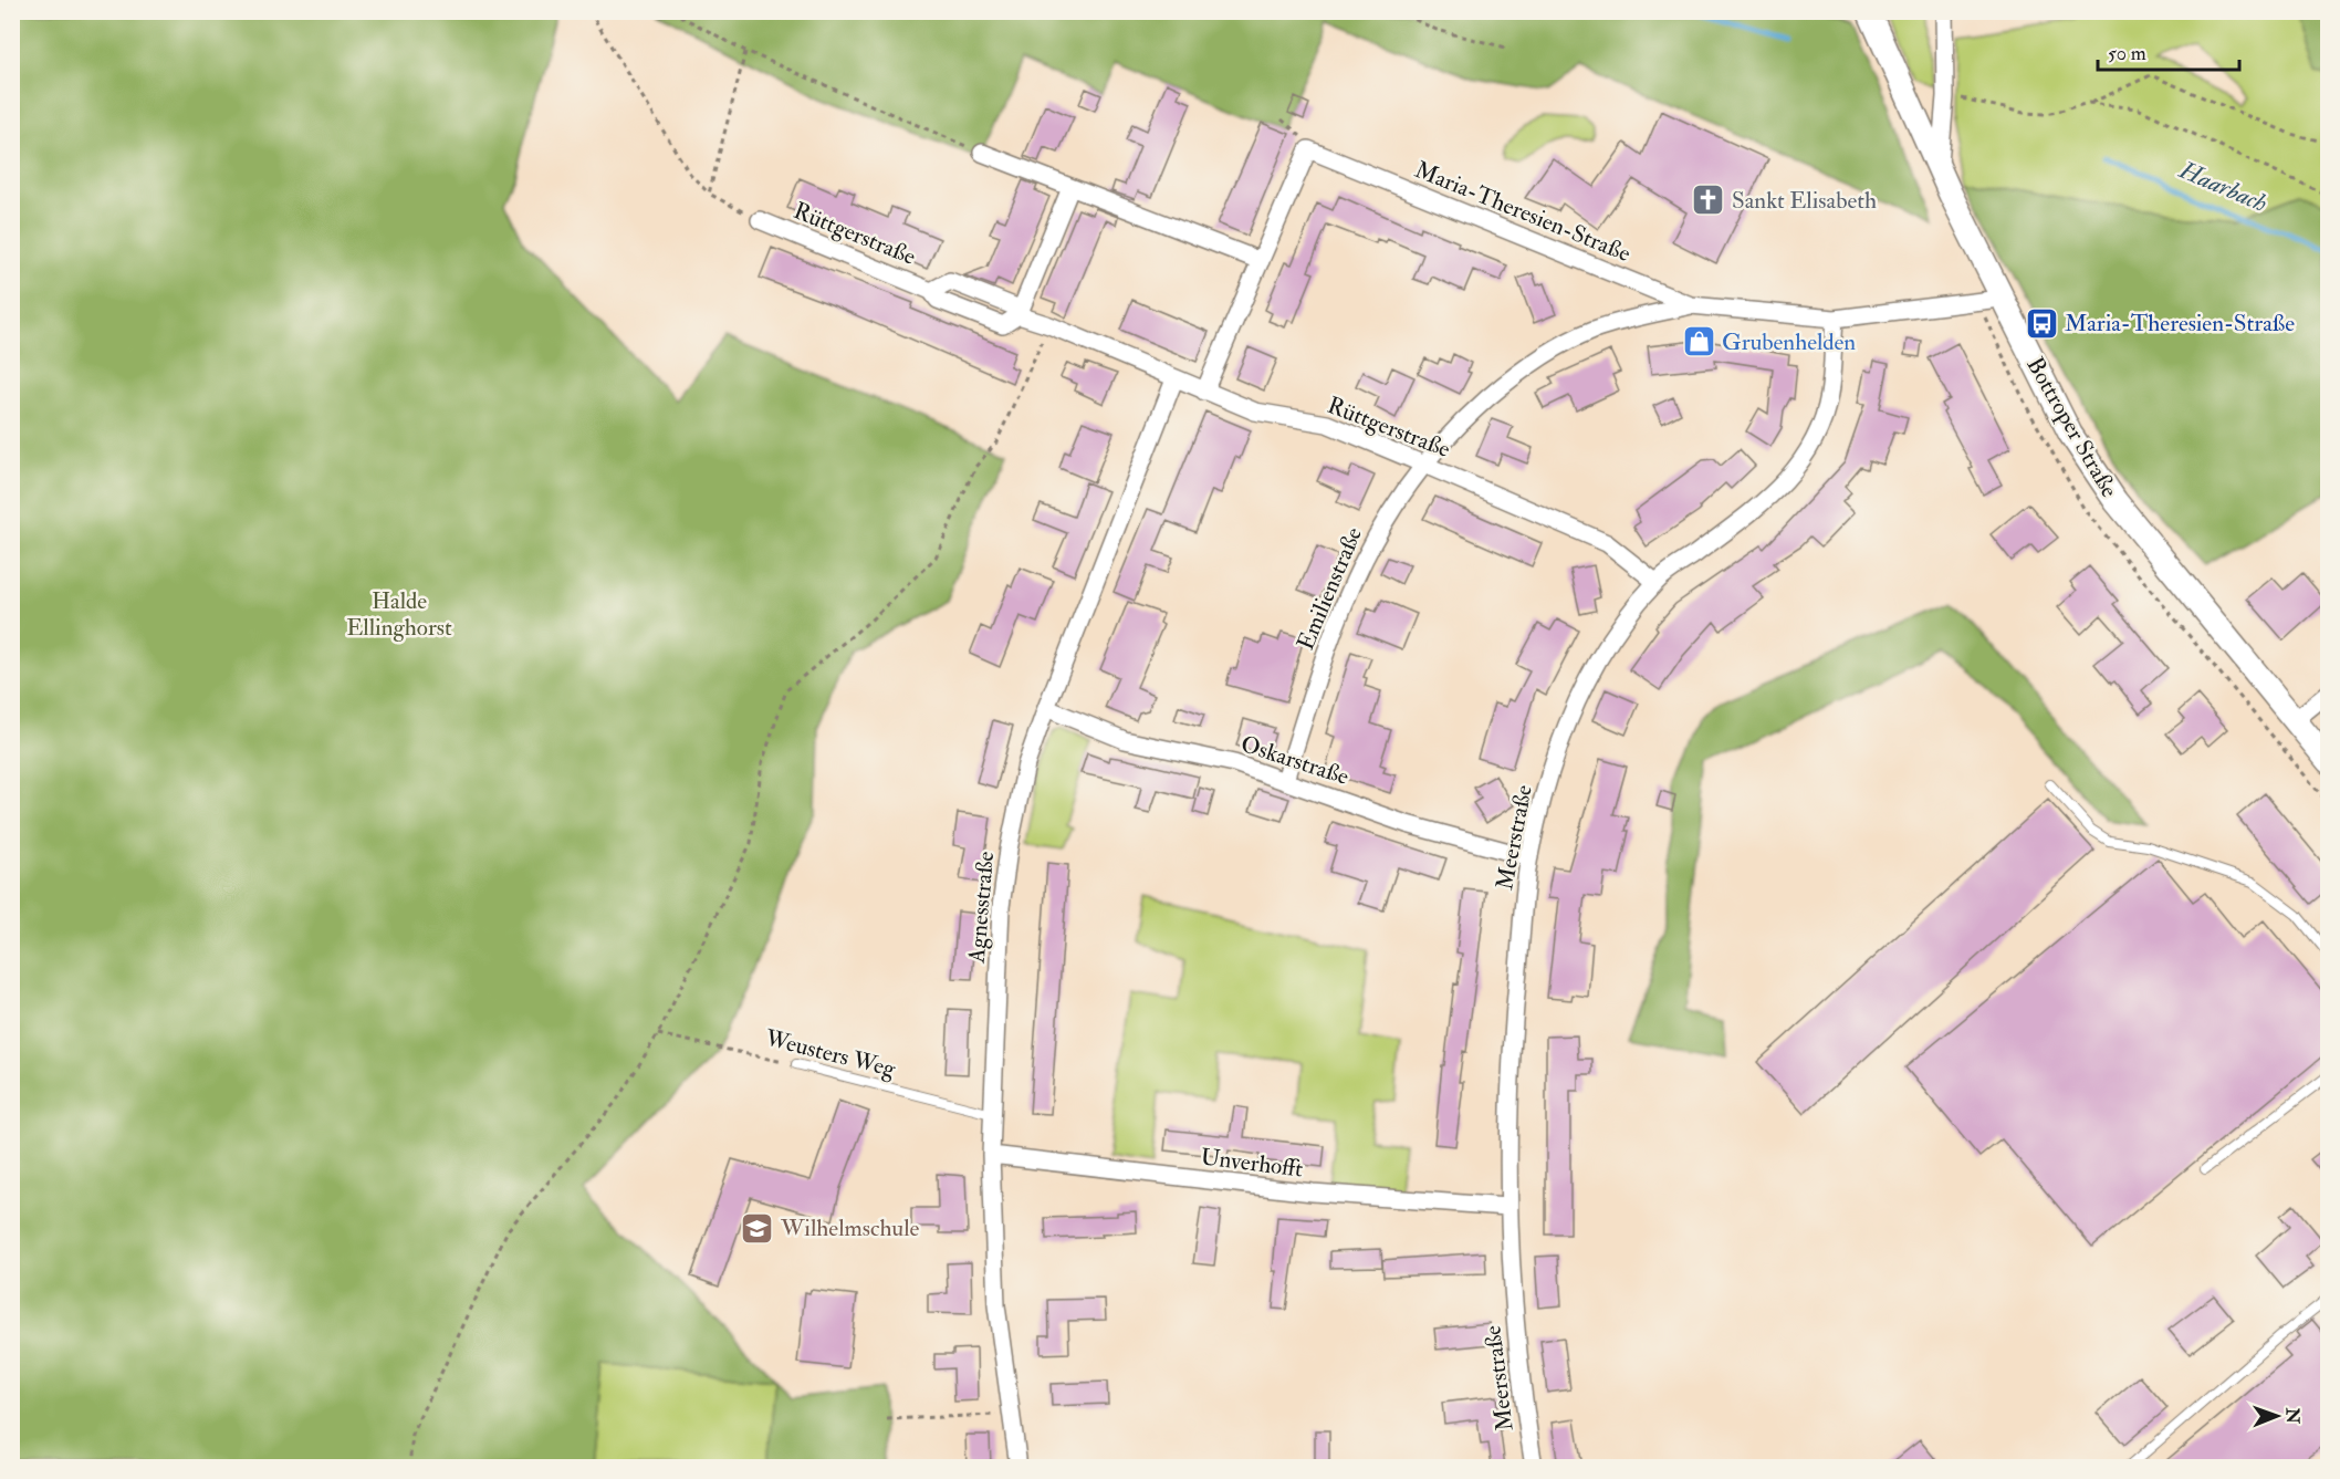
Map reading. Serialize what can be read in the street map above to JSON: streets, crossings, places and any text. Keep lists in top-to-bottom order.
{
  "streets": {
    "main road": ["Bottroper Straße"],
    "street": [
      "Maria-Theresien-Straße",
      "Rüttgerstraße",
      "Emilienstraße",
      "Oskarstraße",
      "Meerstraße",
      "Agnesstraße",
      "Unverhofft"
    ],
    "lane": ["Weusters Weg"]
  },
  "crossings": [
    ["Maria-Theresien-Straße", "Bottroper Straße"],
    ["Maria-Theresien-Straße", "Emilienstraße"],
    ["Maria-Theresien-Straße", "Meerstraße"],
    ["Rüttgerstraße", "Emilienstraße"],
    ["Rüttgerstraße", "Meerstraße"],
    ["Rüttgerstraße", "Agnesstraße"],
    ["Emilienstraße", "Oskarstraße"],
    ["Oskarstraße", "Meerstraße"],
    ["Oskarstraße", "Agnesstraße"],
    ["Meerstraße", "Unverhofft"],
    ["Agnesstraße", "Weusters Weg"],
    ["Agnesstraße", "Unverhofft"]
  ],
  "water": ["Haarbach"],
  "parks": ["Halde Ellinghorst"],
  "places": {
    "church": ["Sankt Elisabeth"],
    "bus stop": ["Maria-Theresien-Straße"],
    "shop": ["Grubenhelden"],
    "school or university": ["Wilhelmschule"]
  },
  "scale_bar": "50 m",
  "north": "right"
}
